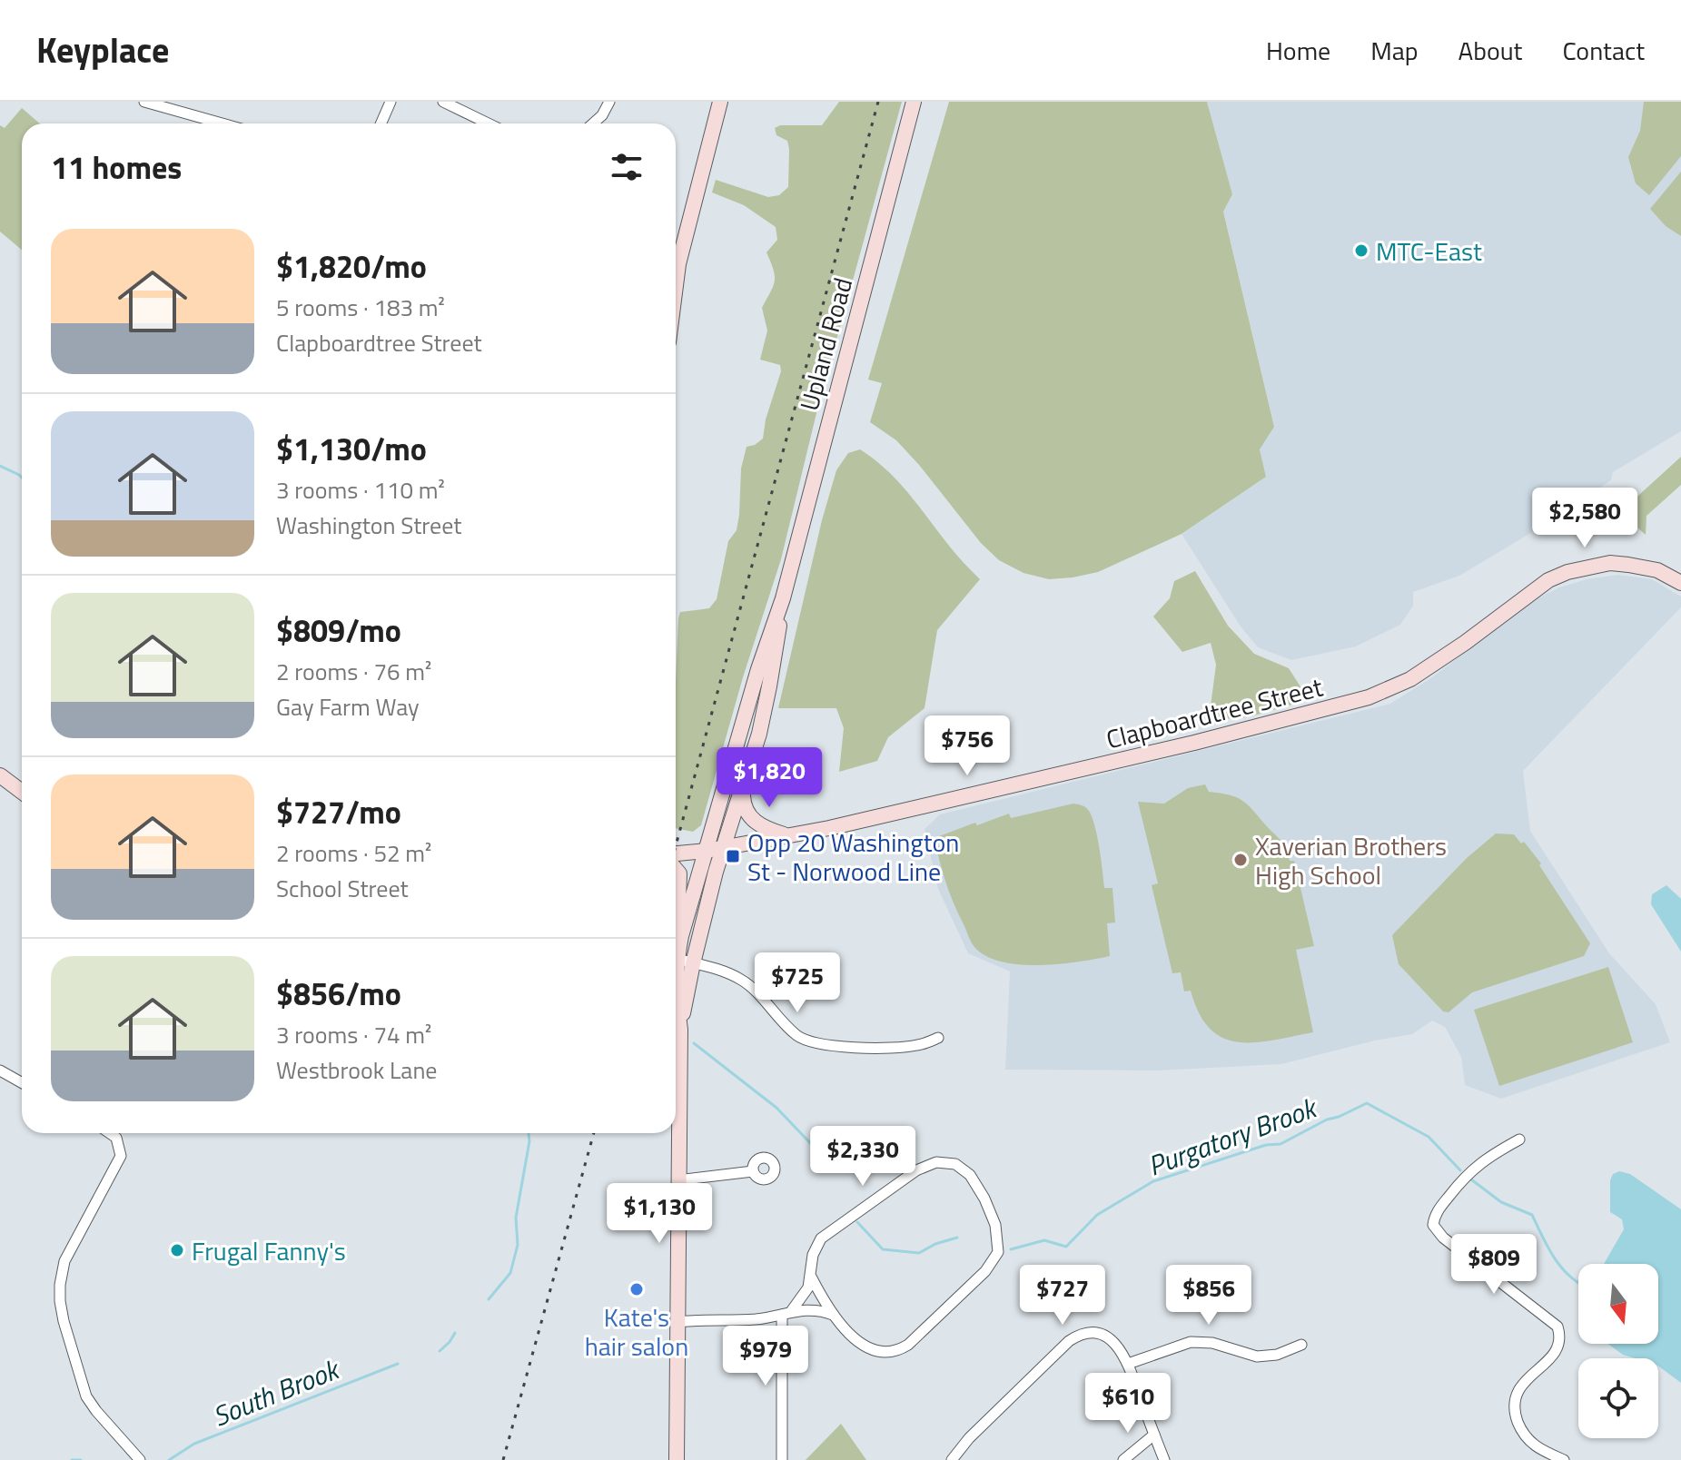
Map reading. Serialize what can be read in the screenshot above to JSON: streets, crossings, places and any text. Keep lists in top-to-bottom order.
{
  "streets": {
    "main road": ["Upland Road", "Clapboardtree Street"]
  },
  "crossings": [
    ["Upland Road", "Clapboardtree Street"]
  ],
  "water": ["Purgatory Brook", "South Brook"],
  "places": {
    "other": [
      "MTC-East",
      "Xaverian Brothers High School",
      "Frugal Fanny's",
      "Kate's hair salon"
    ],
    "transit": ["Opp 20 Washington St - Norwood Line"]
  },
  "north": "bottom",
  "page": {
    "header": "Keyplace",
    "nav": [
      "Home",
      "Map",
      "About",
      "Contact"
    ],
    "heading": "11 homes",
    "list": [
      {
        "name": "$1,820/mo",
        "note": "5 rooms · 183 m² · Clapboardtree Street"
      },
      {
        "name": "$1,130/mo",
        "note": "3 rooms · 110 m² · Washington Street"
      },
      {
        "name": "$809/mo",
        "note": "2 rooms · 76 m² · Gay Farm Way"
      },
      {
        "name": "$727/mo",
        "note": "2 rooms · 52 m² · School Street"
      },
      {
        "name": "$856/mo",
        "note": "3 rooms · 74 m² · Westbrook Lane"
      }
    ],
    "price": [
      "$2,580",
      "$756",
      "$1,820",
      "$725",
      "$2,330",
      "$1,130",
      "$809",
      "$727",
      "$856",
      "$979",
      "$610"
    ]
  }
}
